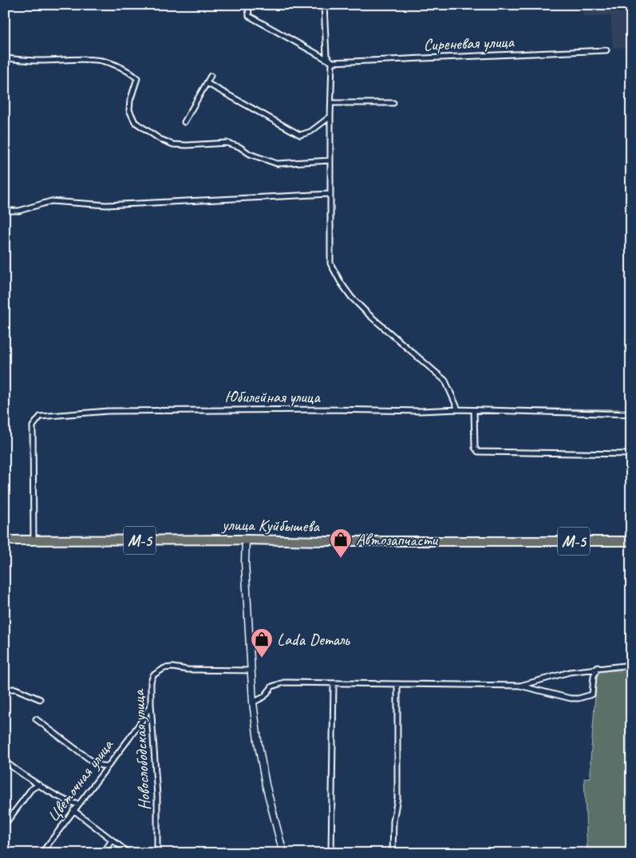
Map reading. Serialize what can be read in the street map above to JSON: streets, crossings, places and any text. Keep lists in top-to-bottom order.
{
  "streets": {
    "highway": ["улица Куйбышева", "М-5"],
    "street": [
      "Сиреневая улица",
      "Юбилейная улица",
      "Новослободская улица",
      "Цветочная улица"
    ]
  },
  "crossings": [
    ["Юбилейная улица", "улица Куйбышева"],
    ["Новослободская улица", "Цветочная улица"]
  ],
  "places": {
    "shop": ["Автозапчасти", "Lada Dеталь"]
  }
}
